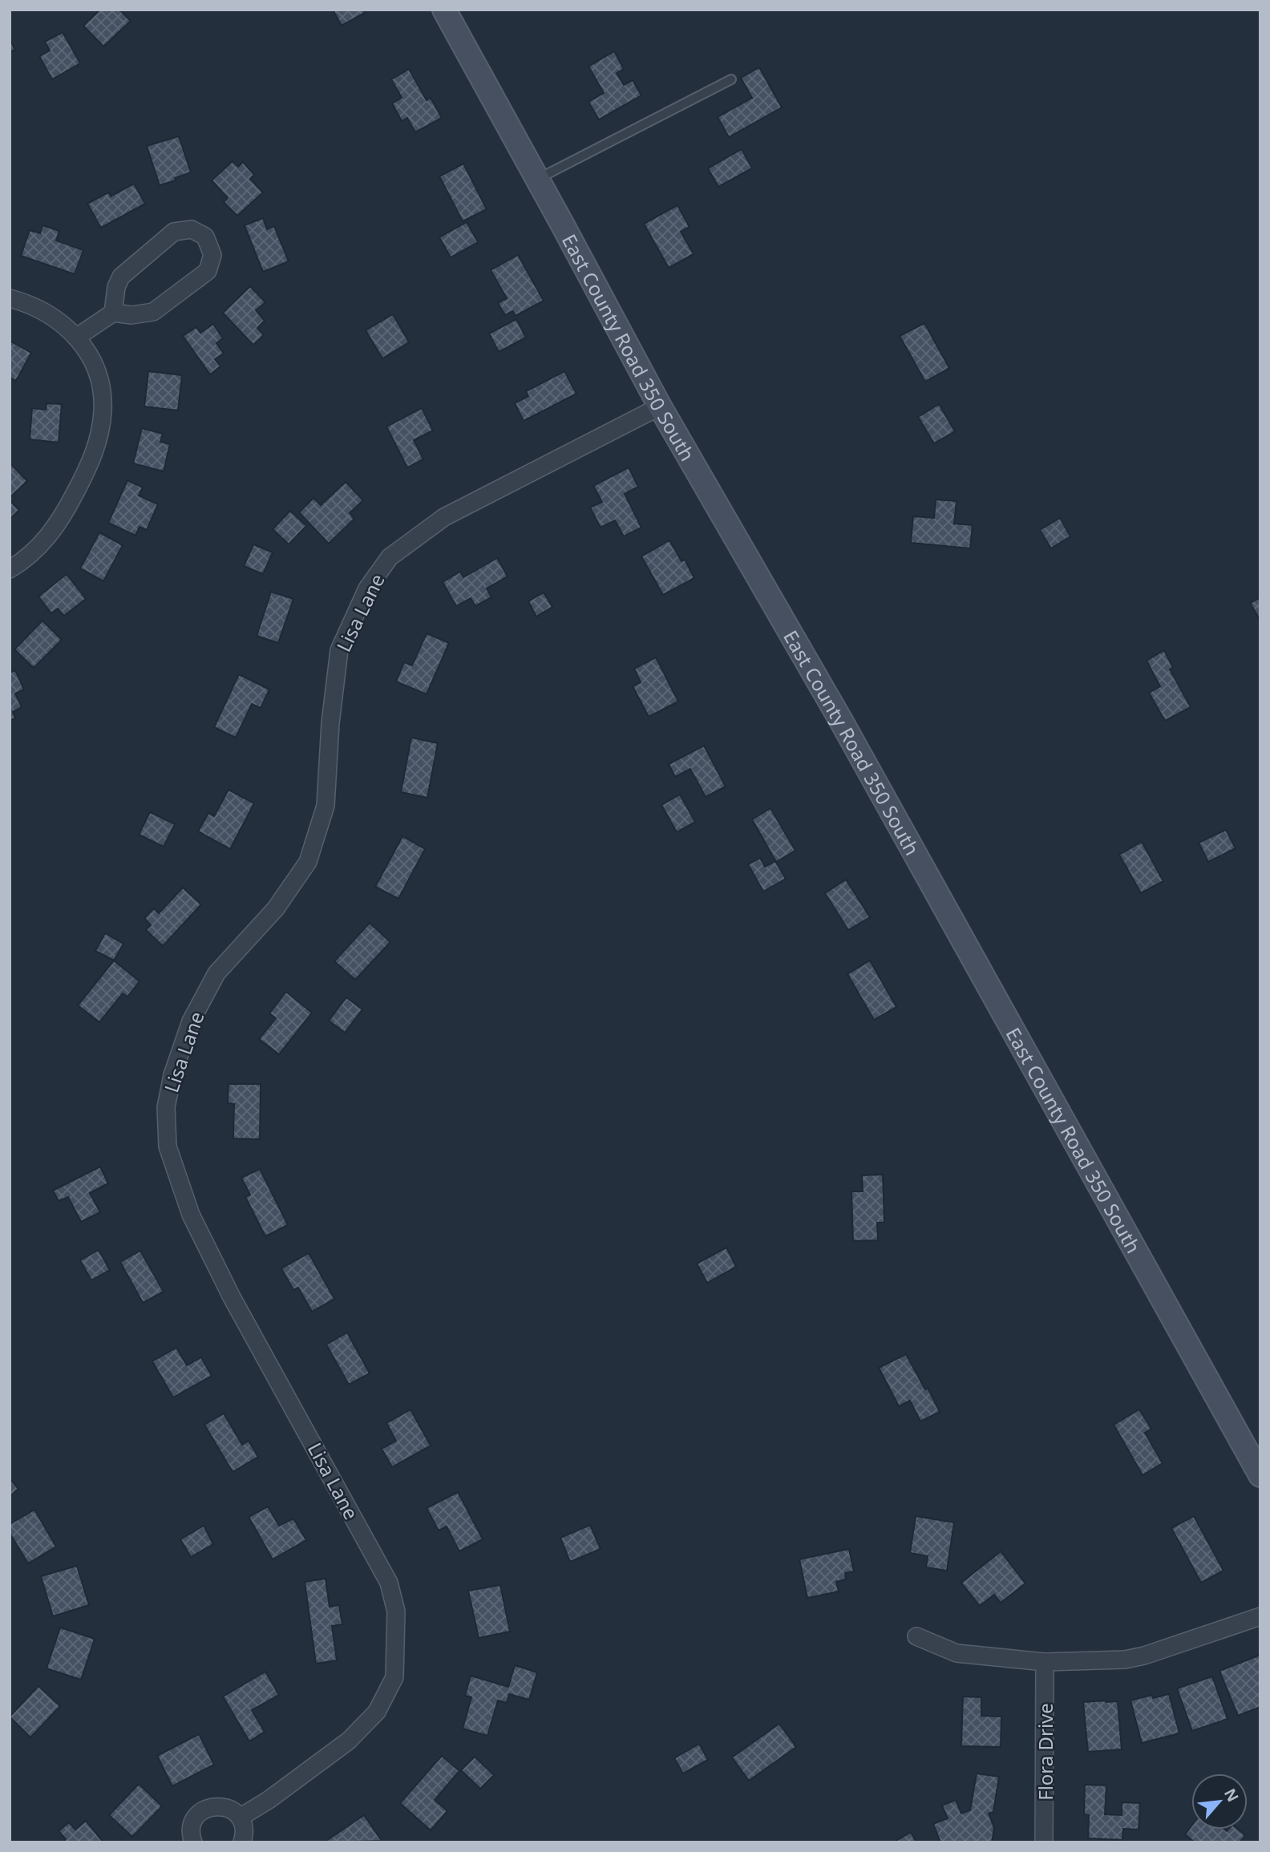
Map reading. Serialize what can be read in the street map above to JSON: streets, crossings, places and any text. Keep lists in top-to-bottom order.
{
  "streets": {
    "street": ["East County Road 350 South", "Lisa Lane", "Flora Drive"]
  },
  "crossings": [
    ["East County Road 350 South", "Lisa Lane"]
  ],
  "north": "top right"
}
